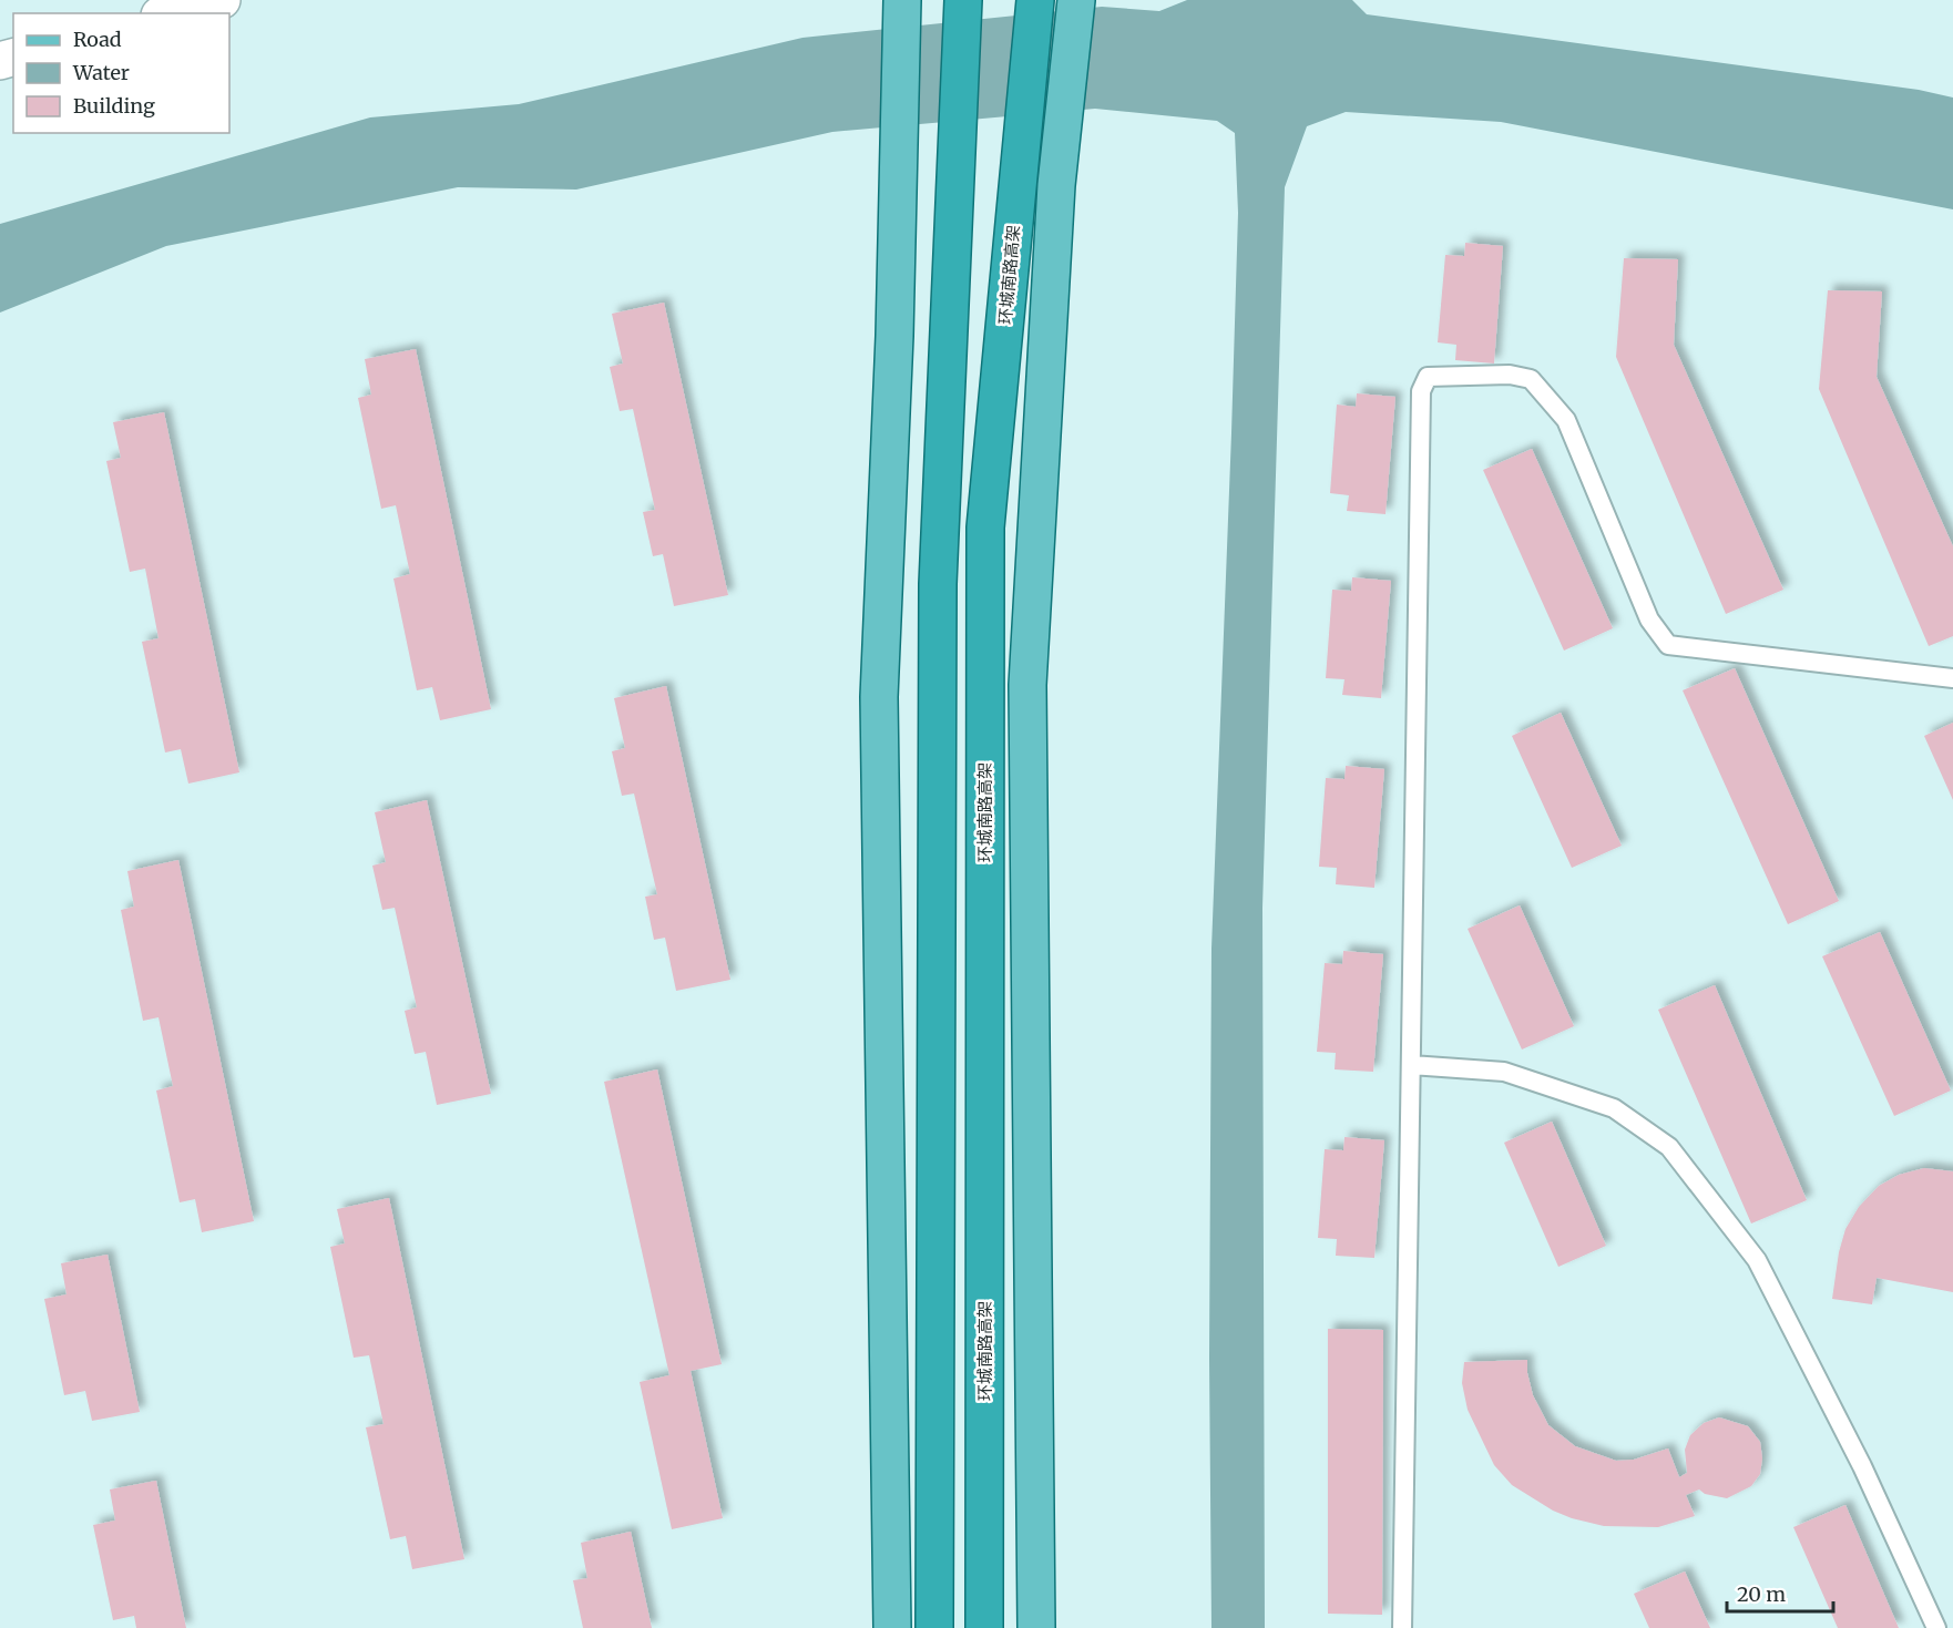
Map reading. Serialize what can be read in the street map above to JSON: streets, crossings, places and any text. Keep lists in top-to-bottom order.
{
  "streets": {
    "highway": ["环城南路高架"]
  },
  "legend": ["Road", "Water", "Building"],
  "scale_bar": "20 m"
}
